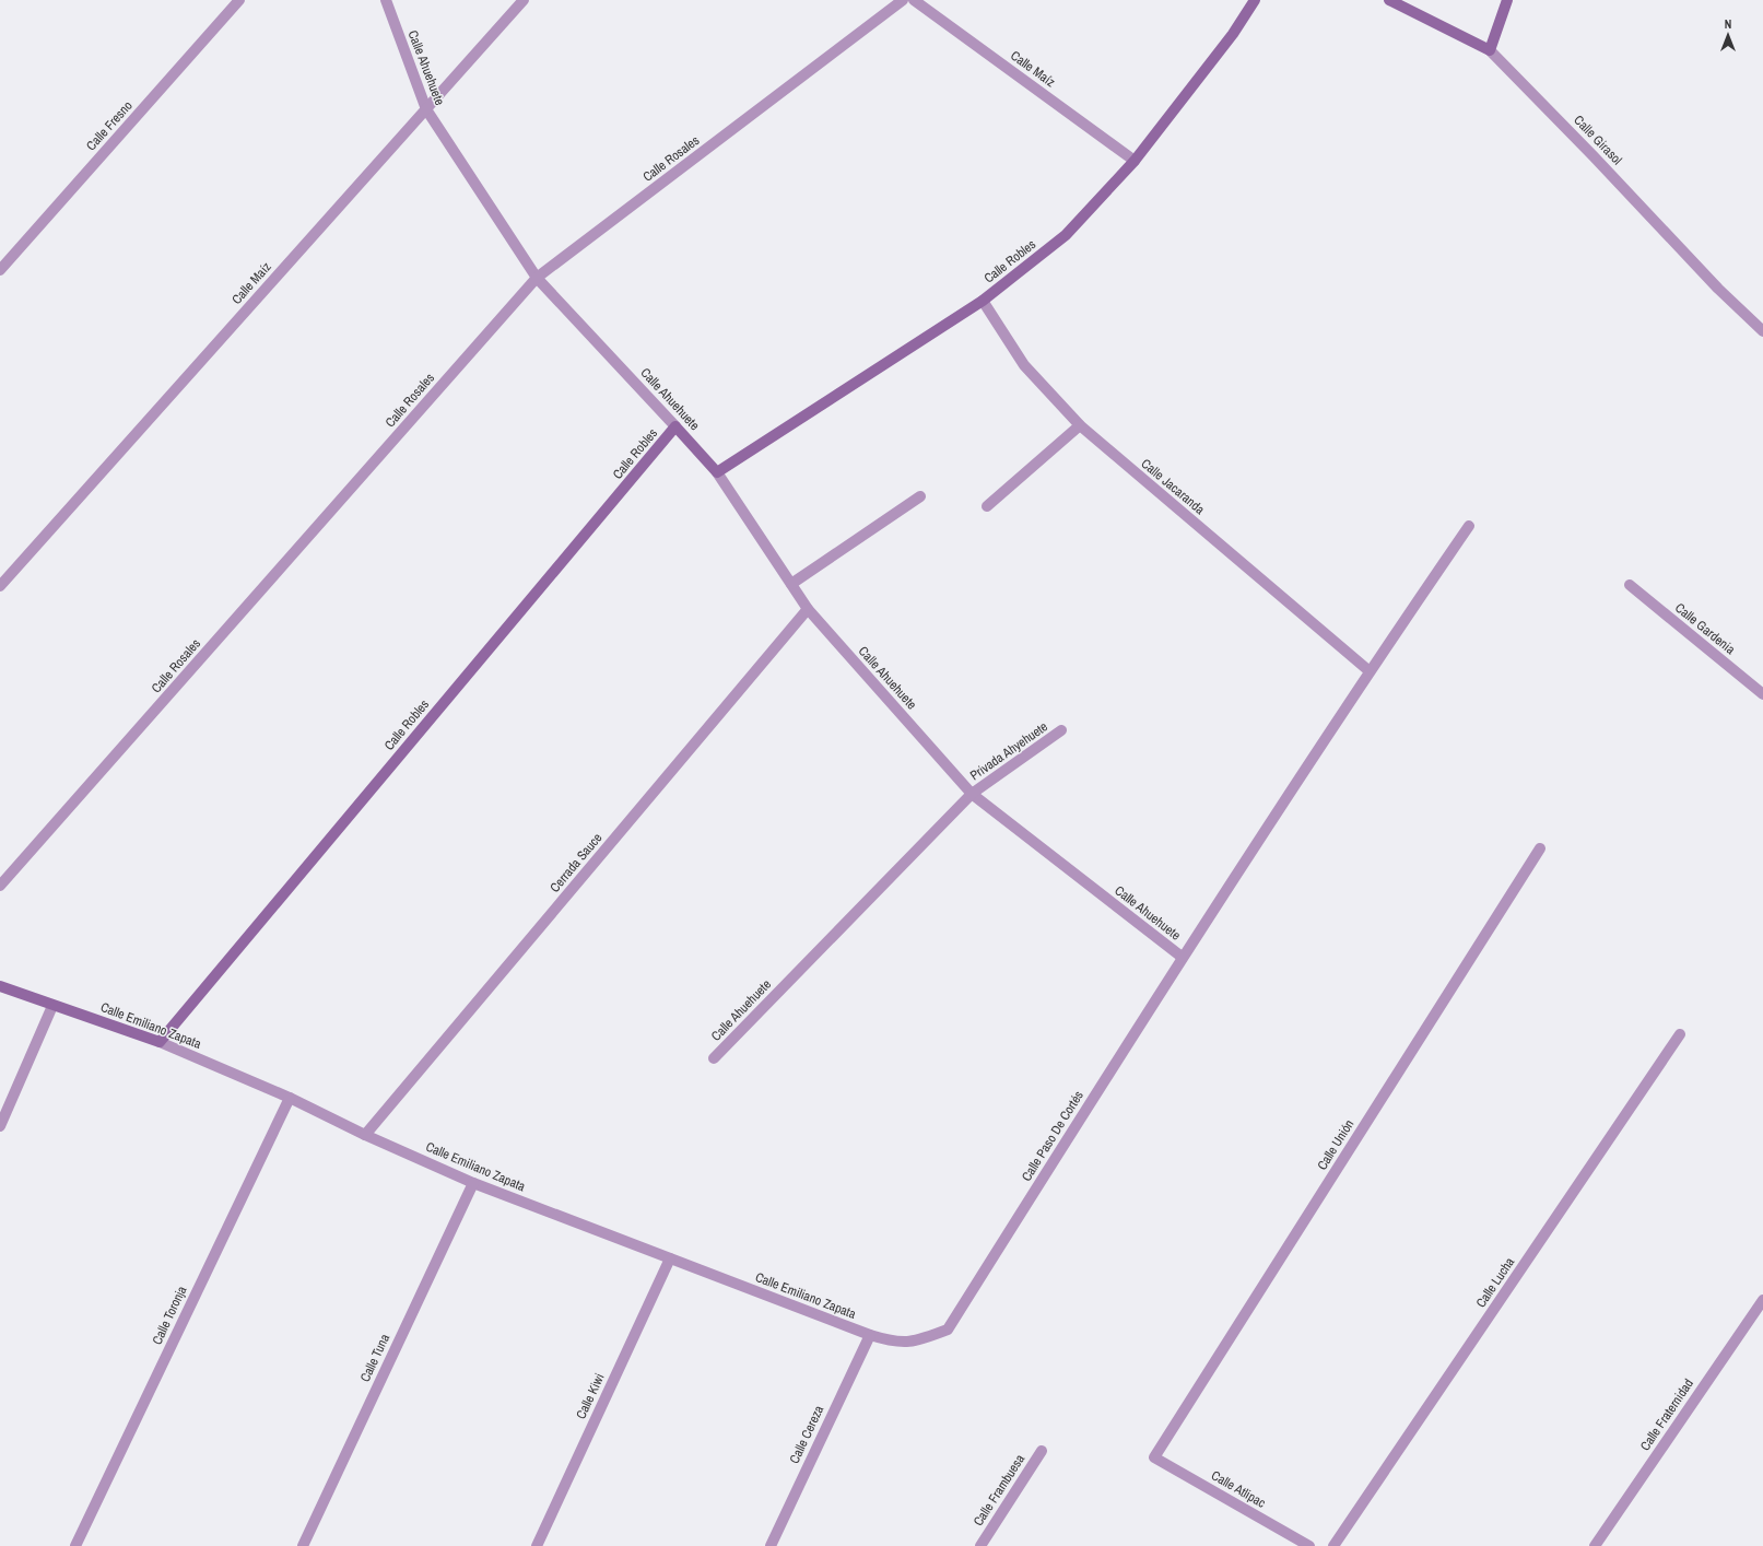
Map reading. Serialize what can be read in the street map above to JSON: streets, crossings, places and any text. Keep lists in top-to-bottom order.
{
  "streets": {
    "main road": [
      "Calle Ahuehuete",
      "Calle Girasol",
      "Calle Robles",
      "Calle Emiliano Zapata"
    ],
    "street": [
      "Calle Maíz",
      "Calle Fresno",
      "Calle Rosales",
      "Calle Jacaranda",
      "Calle Gardenia",
      "Privada Ahyehuete",
      "Cerrada Sauce",
      "Calle Paso De Cortés",
      "Calle Unión",
      "Calle Lucha",
      "Calle Toronja",
      "Calle Tuna",
      "Calle Kiwi",
      "Calle Fraternidad",
      "Calle Cereza",
      "Calle Atlipac",
      "Calle Frambuesa"
    ]
  },
  "crossings": [
    ["Calle Ahuehuete", "Calle Maíz"],
    ["Calle Ahuehuete", "Calle Rosales"],
    ["Calle Ahuehuete", "Calle Robles"],
    ["Calle Ahuehuete", "Privada Ahyehuete"],
    ["Calle Ahuehuete", "Cerrada Sauce"],
    ["Calle Ahuehuete", "Calle Paso De Cortés"],
    ["Calle Maíz", "Calle Robles"],
    ["Calle Robles", "Calle Jacaranda"],
    ["Calle Robles", "Calle Emiliano Zapata"],
    ["Calle Jacaranda", "Calle Paso De Cortés"],
    ["Cerrada Sauce", "Calle Emiliano Zapata"],
    ["Calle Emiliano Zapata", "Calle Paso De Cortés"],
    ["Calle Emiliano Zapata", "Calle Toronja"],
    ["Calle Emiliano Zapata", "Calle Tuna"],
    ["Calle Emiliano Zapata", "Calle Kiwi"],
    ["Calle Emiliano Zapata", "Calle Cereza"],
    ["Calle Unión", "Calle Atlipac"]
  ],
  "north": "top"
}
